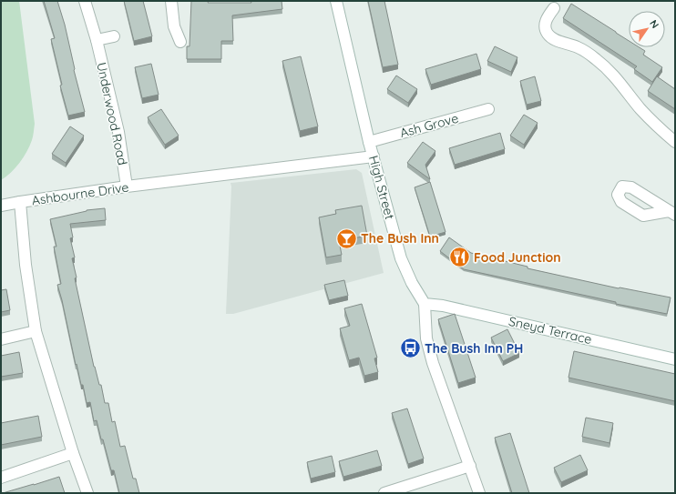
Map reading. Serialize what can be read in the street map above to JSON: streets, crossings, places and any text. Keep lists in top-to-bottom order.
{
  "streets": {
    "street": [
      "Underwood Road",
      "Ash Grove",
      "High Street",
      "Ashbourne Drive",
      "Sneyd Terrace"
    ]
  },
  "crossings": [
    ["Underwood Road", "Ashbourne Drive"],
    ["Ash Grove", "High Street"],
    ["High Street", "Ashbourne Drive"],
    ["High Street", "Sneyd Terrace"]
  ],
  "places": {
    "bar": ["The Bush Inn"],
    "restaurant": ["Food Junction"],
    "bus stop": ["The Bush Inn PH"]
  },
  "north": "top right"
}
